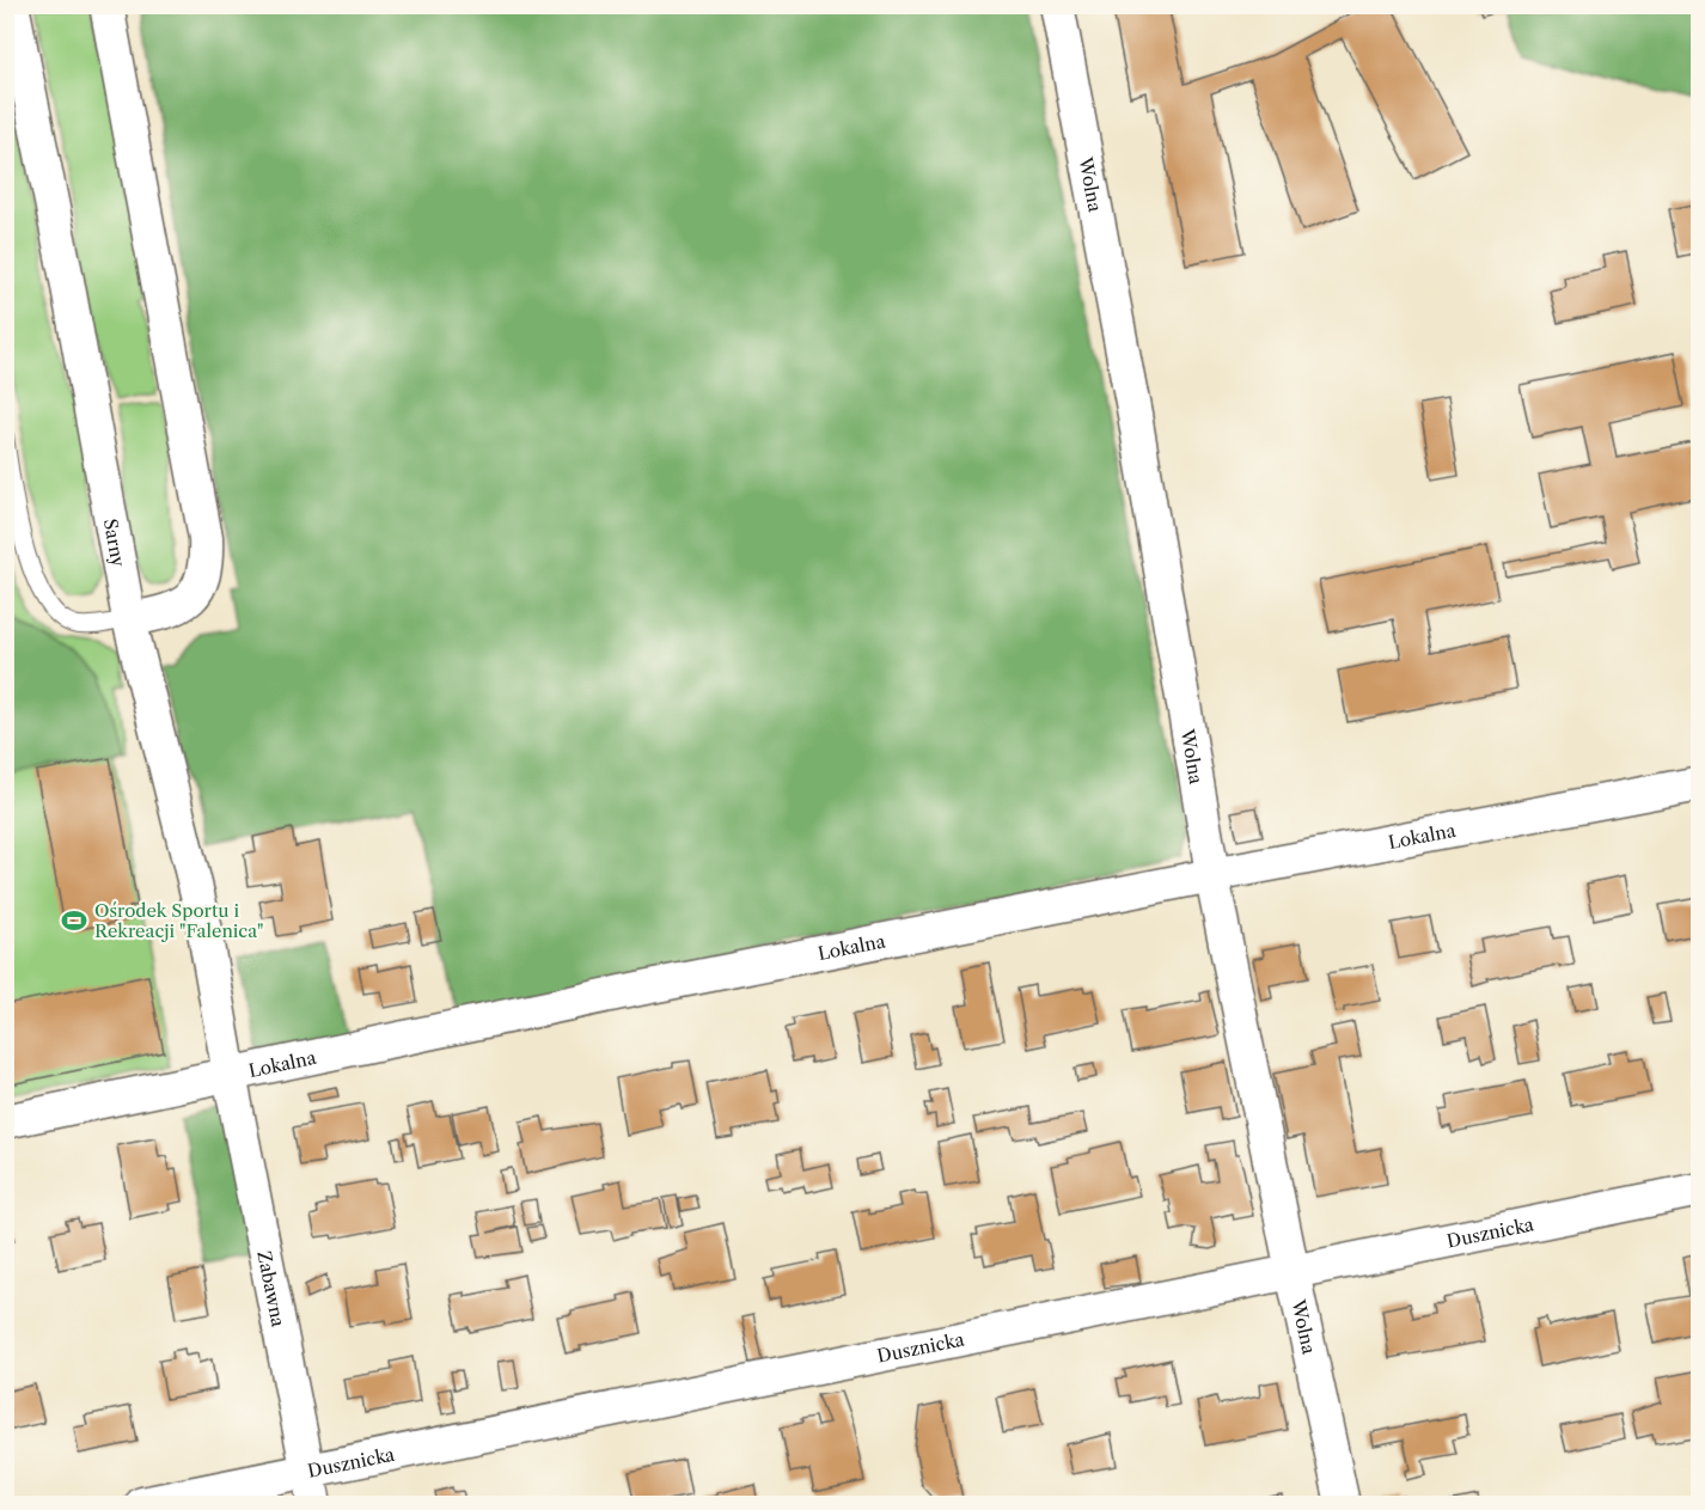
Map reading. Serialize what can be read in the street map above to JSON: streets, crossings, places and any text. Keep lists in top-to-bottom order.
{
  "streets": {
    "street": [
      "Wolna",
      "Sarny",
      "Lokalna",
      "Dusznicka",
      "Zabawna"
    ]
  },
  "crossings": [
    ["Wolna", "Lokalna"],
    ["Wolna", "Dusznicka"],
    ["Sarny", "Lokalna"],
    ["Sarny", "Zabawna"],
    ["Lokalna", "Zabawna"],
    ["Dusznicka", "Zabawna"]
  ],
  "places": {
    "sports": ["Ośrodek Sportu i Rekreacji \"Falenica\""]
  }
}
